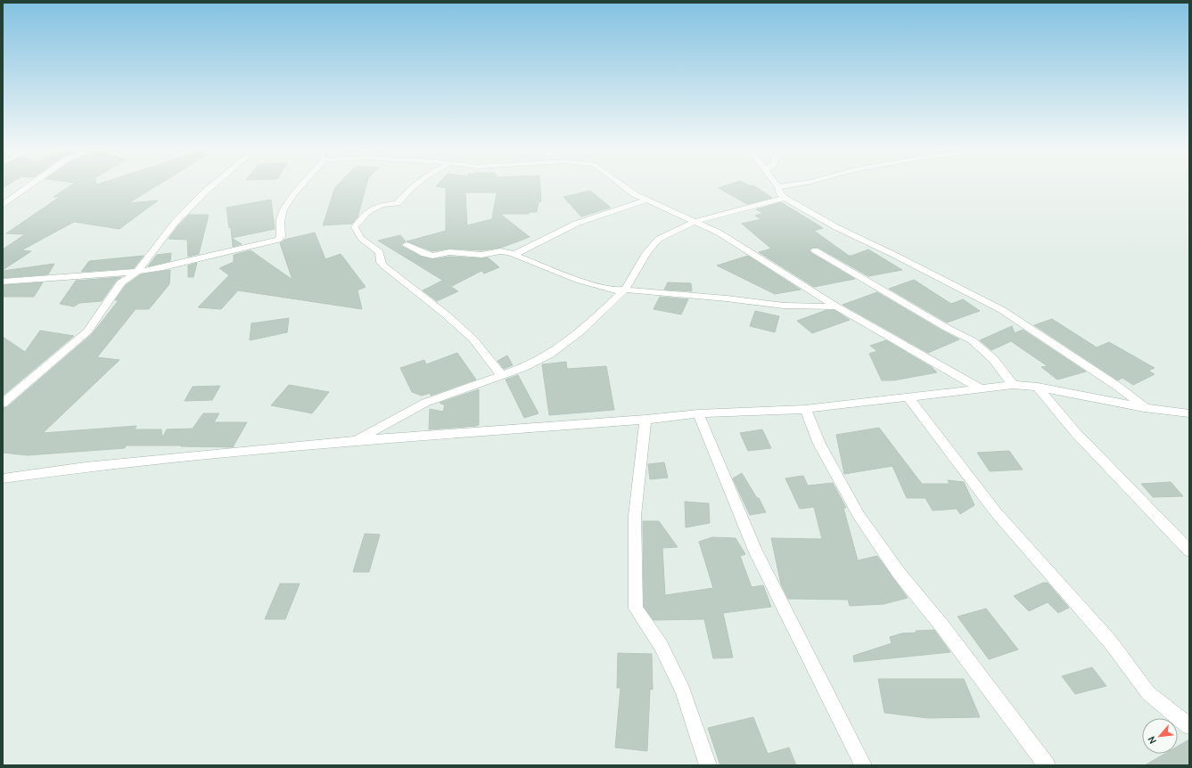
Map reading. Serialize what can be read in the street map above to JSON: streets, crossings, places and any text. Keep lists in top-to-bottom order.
{
  "north": "bottom left"
}
